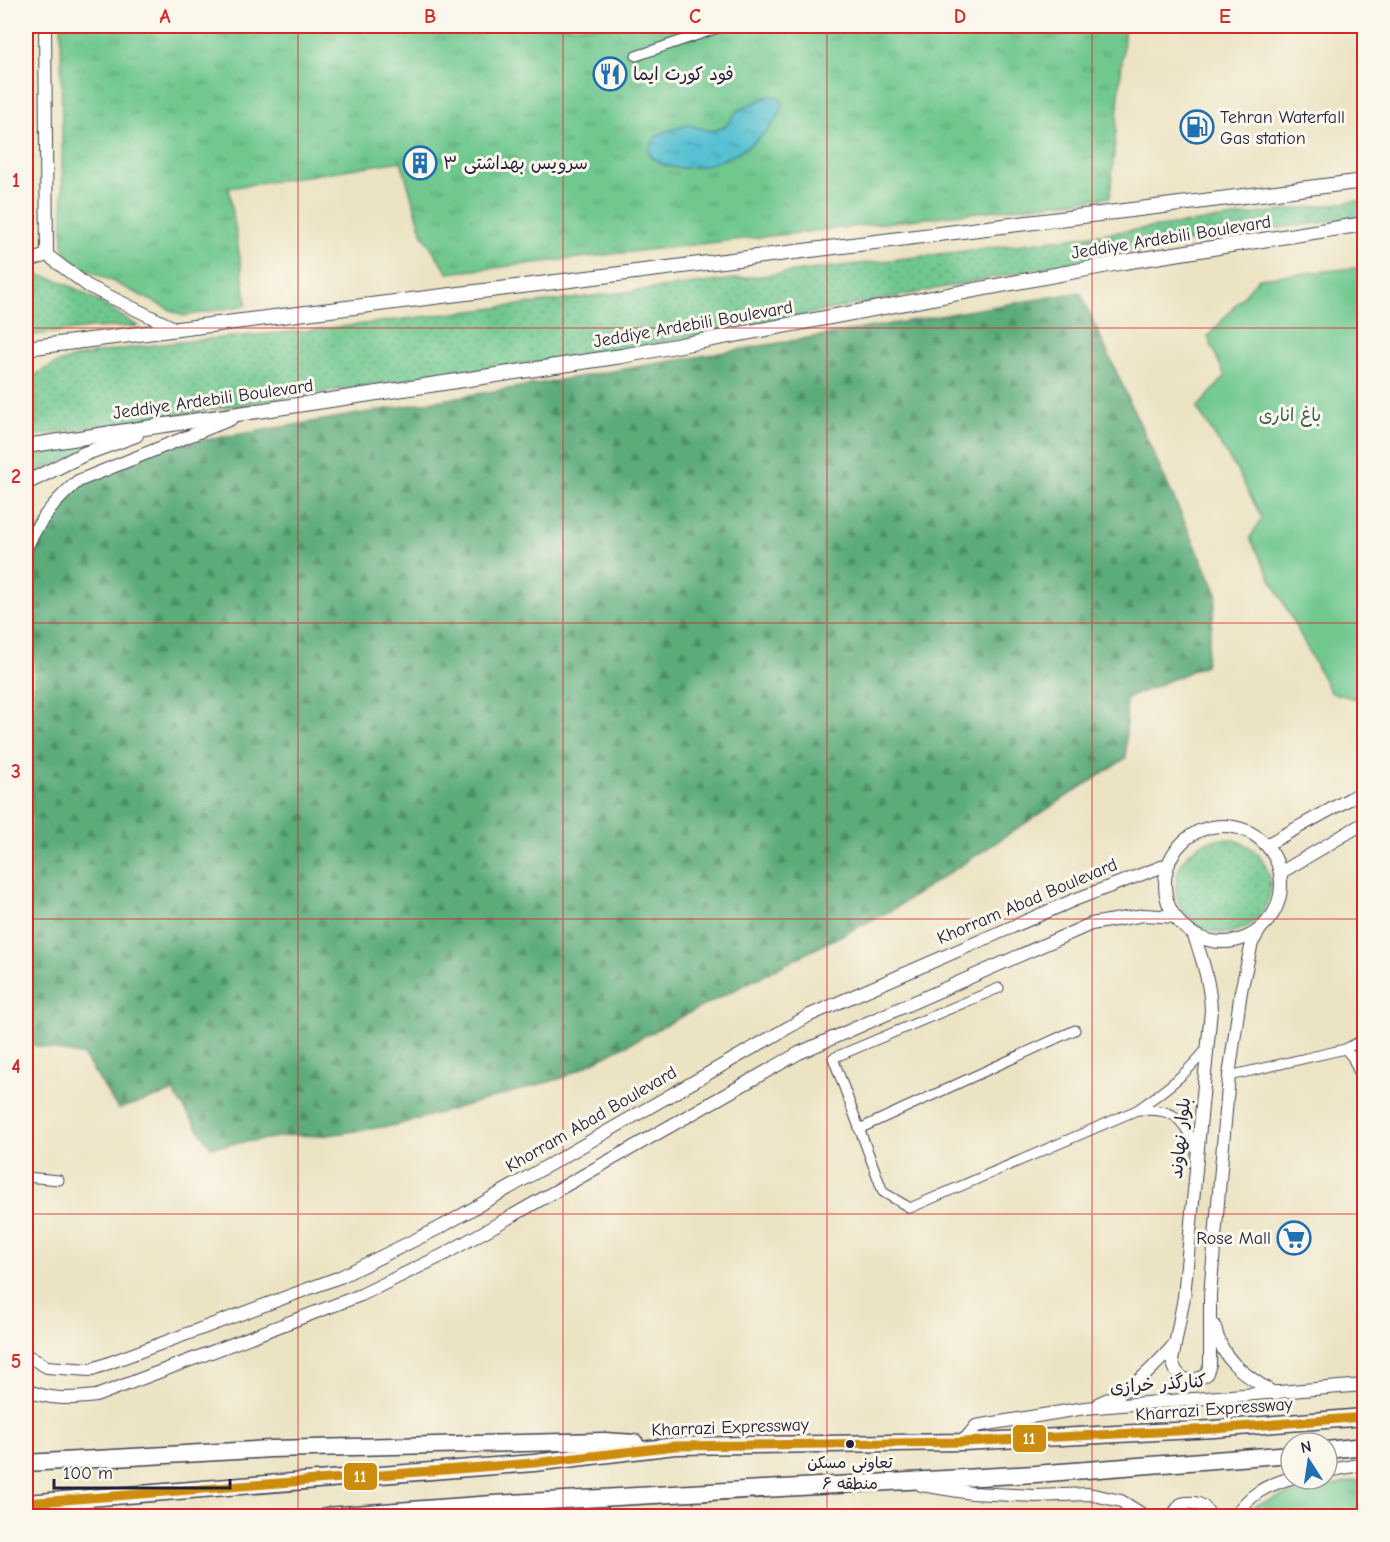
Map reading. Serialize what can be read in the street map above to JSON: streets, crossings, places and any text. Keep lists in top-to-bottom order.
{
  "streets": {
    "highway": ["Kharrazi Expressway"],
    "main road": ["Jeddiye Ardebili Boulevard"],
    "street": ["Khorram Abad Boulevard", "بلوار نهاوند", "کنارگذر خرازی"]
  },
  "crossings": [
    ["Khorram Abad Boulevard", "بلوار نهاوند"],
    ["کنارگذر خرازی", "Kharrazi Expressway"]
  ],
  "parks": ["باغ اناری"],
  "places": {
    "restaurant": ["فود کورت ایما"],
    "fuel station": ["Tehran Waterfall Gas station"],
    "building": ["سرویس بهداشتی ۳"],
    "supermarket": ["Rose Mall"],
    "other": ["تعاونی مسکن منطقه ۶"]
  },
  "lines": ["transit line 11"],
  "scale_bar": "100 m",
  "north": "top",
  "grid": {
    "columns": [
      "A",
      "B",
      "C",
      "D",
      "E"
    ],
    "rows": [
      "1",
      "2",
      "3",
      "4",
      "5"
    ]
  }
}
